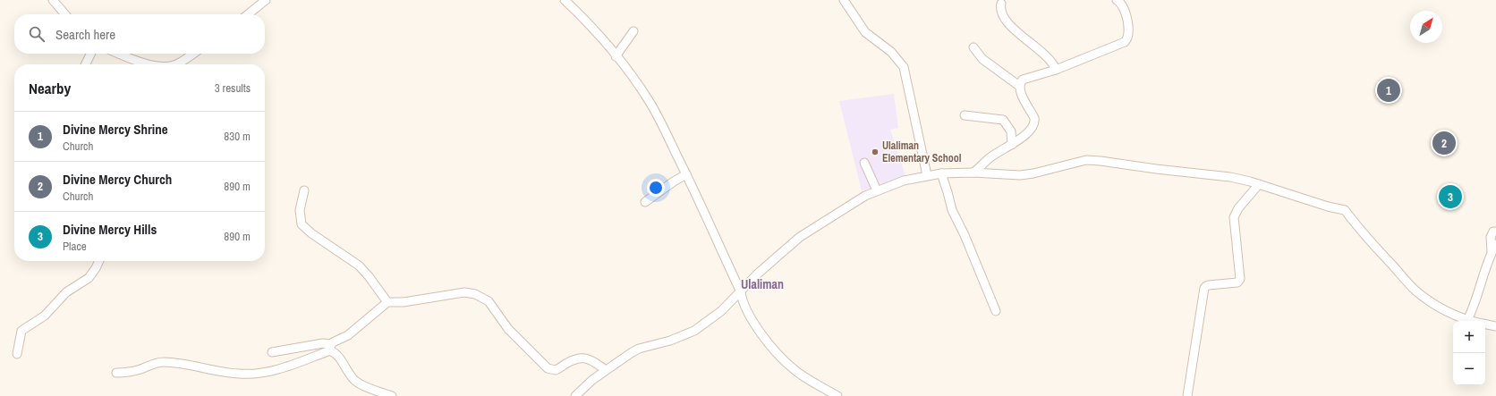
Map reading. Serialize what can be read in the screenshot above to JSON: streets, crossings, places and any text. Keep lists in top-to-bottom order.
{
  "districts": ["Ulaliman"],
  "places": ["Ulaliman Elementary School"],
  "north": "top right",
  "page": {
    "search": "Search here",
    "heading": ["Nearby", "3 results"],
    "pins": ["1", "2", "3"],
    "list": [
      {
        "mark": "1",
        "name": "Divine Mercy Shrine",
        "note": "Church",
        "value": "830 m"
      },
      {
        "mark": "2",
        "name": "Divine Mercy Church",
        "note": "Church",
        "value": "890 m"
      },
      {
        "mark": "3",
        "name": "Divine Mercy Hills",
        "note": "Place",
        "value": "890 m"
      }
    ],
    "map_buttons": ["+", "−"]
  }
}
